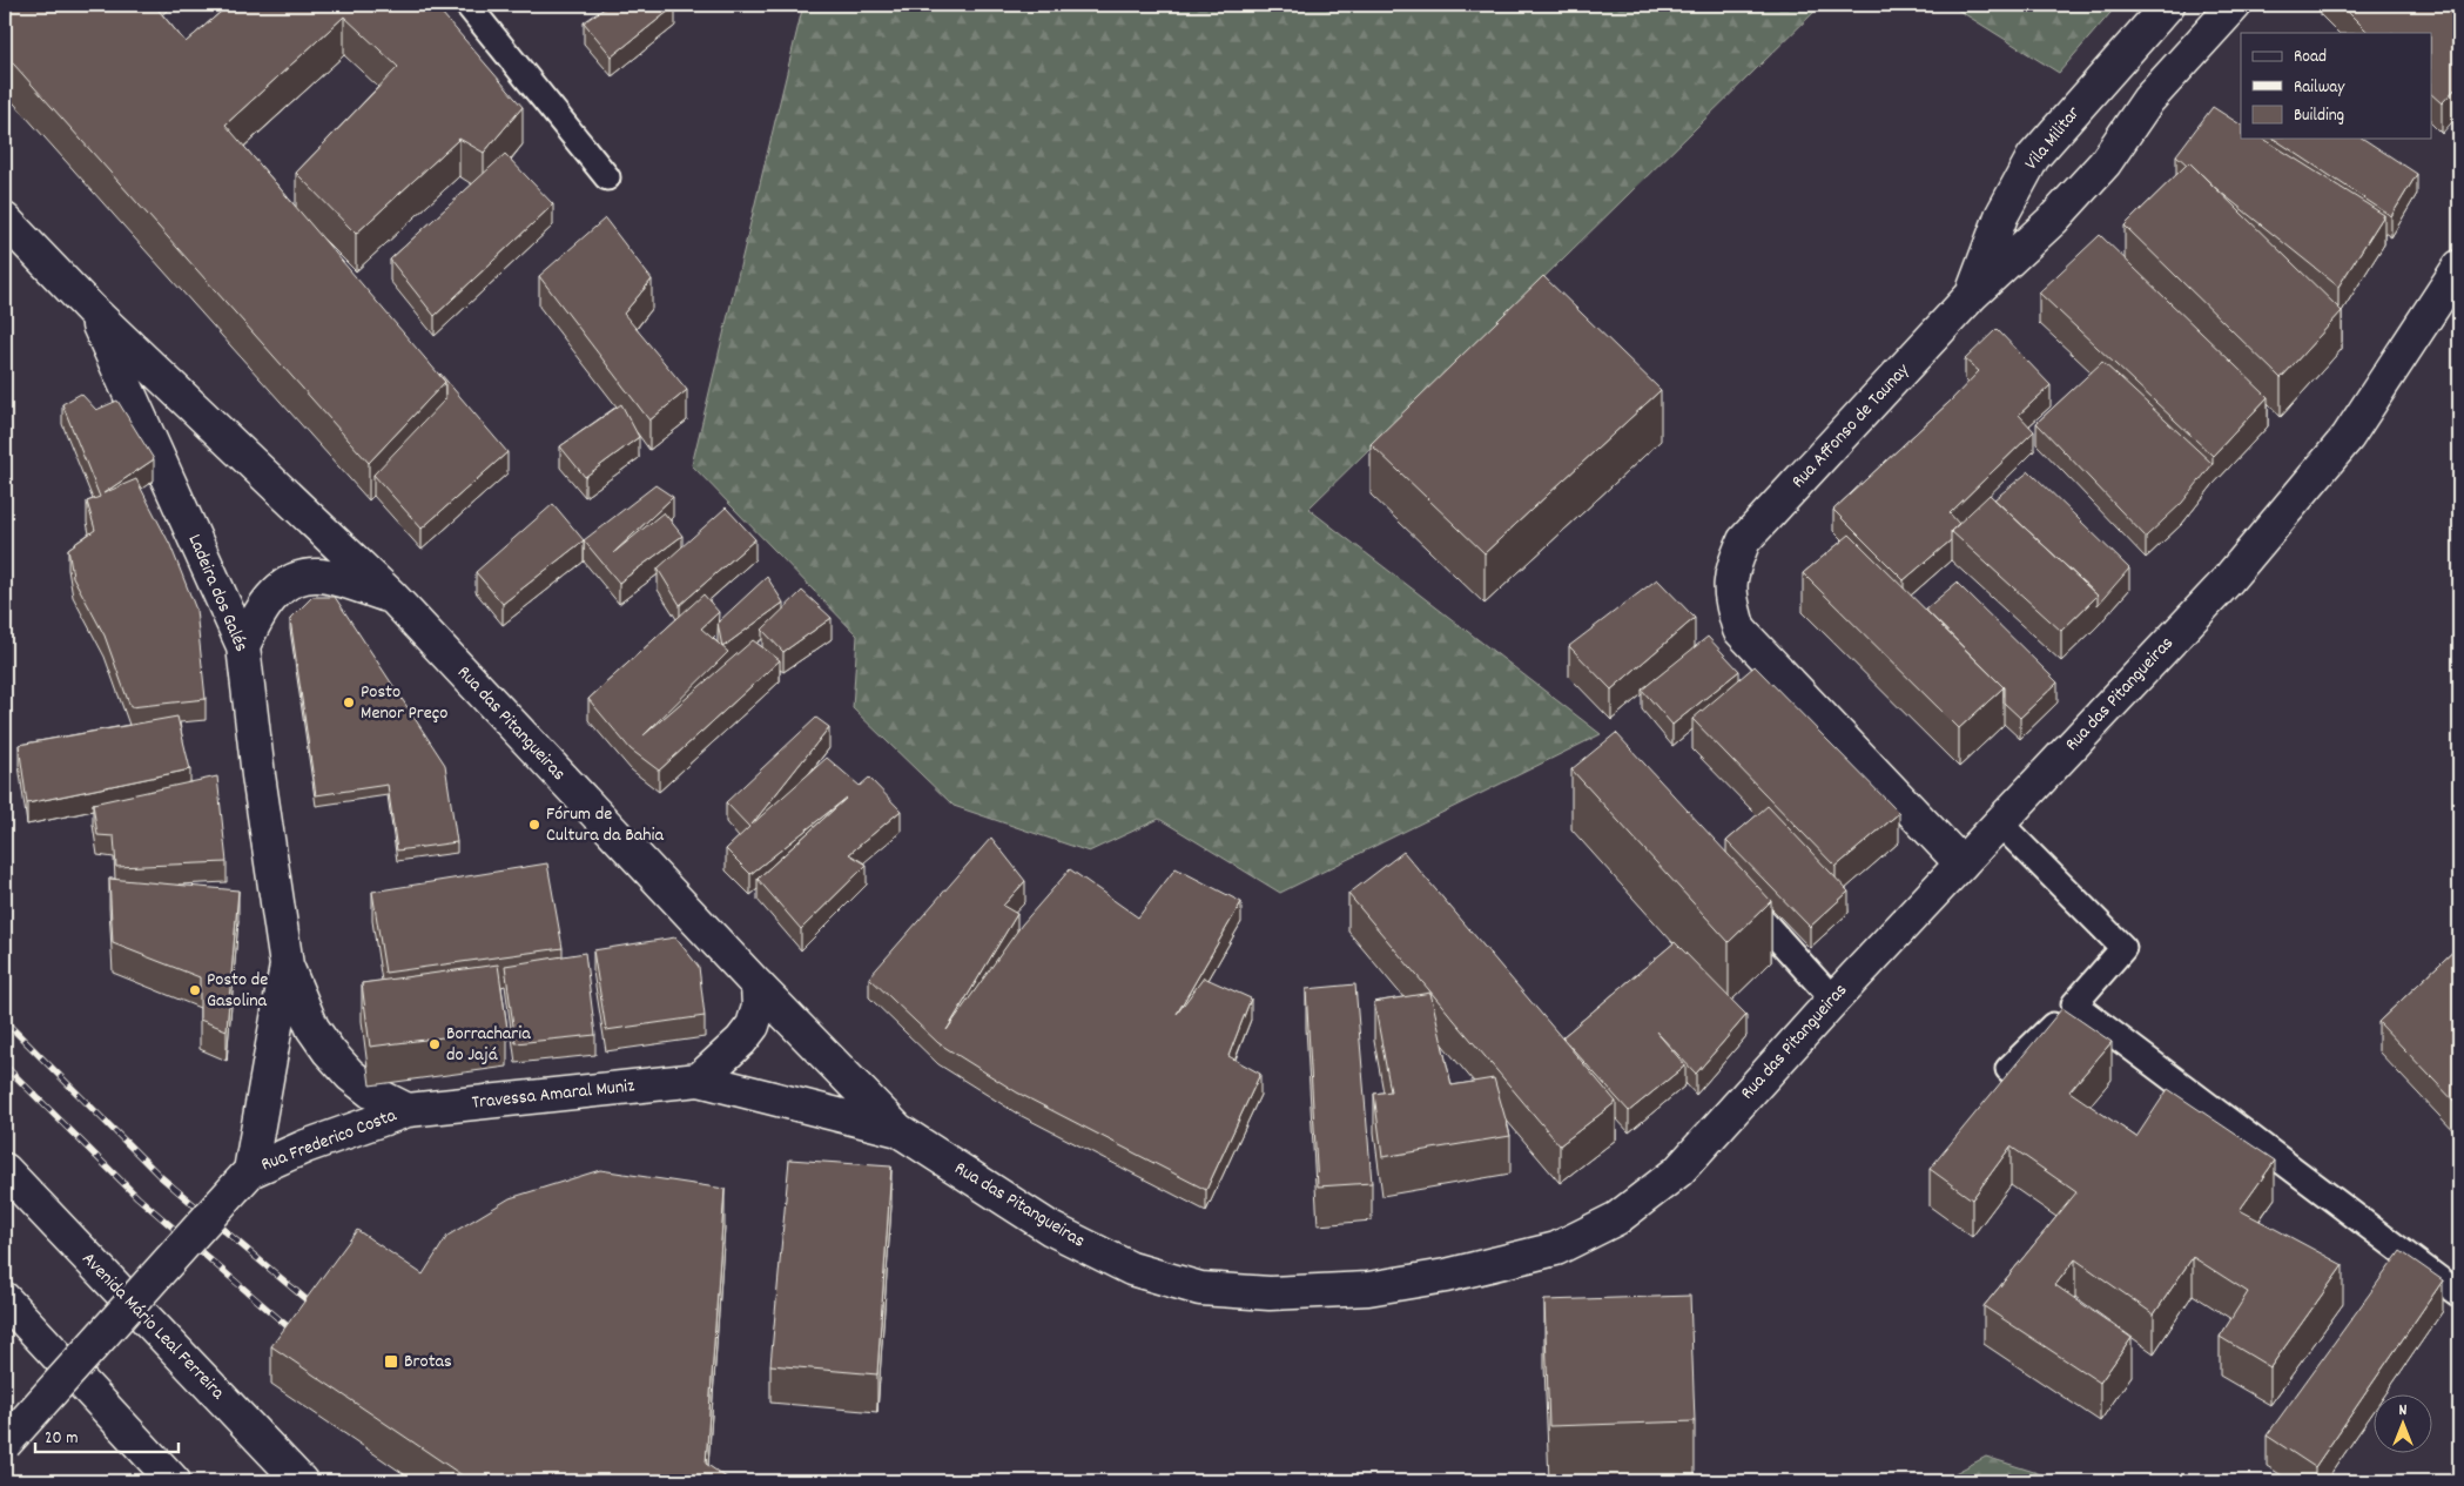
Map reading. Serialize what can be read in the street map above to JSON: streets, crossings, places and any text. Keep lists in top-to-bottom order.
{
  "streets": {
    "main road": [
      "Vila Militar",
      "Rua Affonso de Taunay",
      "Ladeira dos Galés",
      "Rua das Pitangueiras",
      "Travessa Amaral Muniz",
      "Rua Frederico Costa",
      "Avenida Mário Leal Ferreira"
    ]
  },
  "crossings": [
    ["Vila Militar", "Rua Affonso de Taunay"],
    ["Rua Affonso de Taunay", "Rua das Pitangueiras"],
    ["Ladeira dos Galés", "Rua das Pitangueiras"],
    ["Ladeira dos Galés", "Rua Frederico Costa"],
    ["Rua das Pitangueiras", "Travessa Amaral Muniz"],
    ["Travessa Amaral Muniz", "Rua Frederico Costa"]
  ],
  "places": {
    "other": [
      "Posto Menor Preço",
      "Fórum de Cultura da Bahia",
      "Posto de Gasolina",
      "Borracharia do Jajá"
    ],
    "transit": ["Brotas"]
  },
  "legend": ["Road", "Railway", "Building"],
  "scale_bar": "20 m",
  "north": "top"
}
